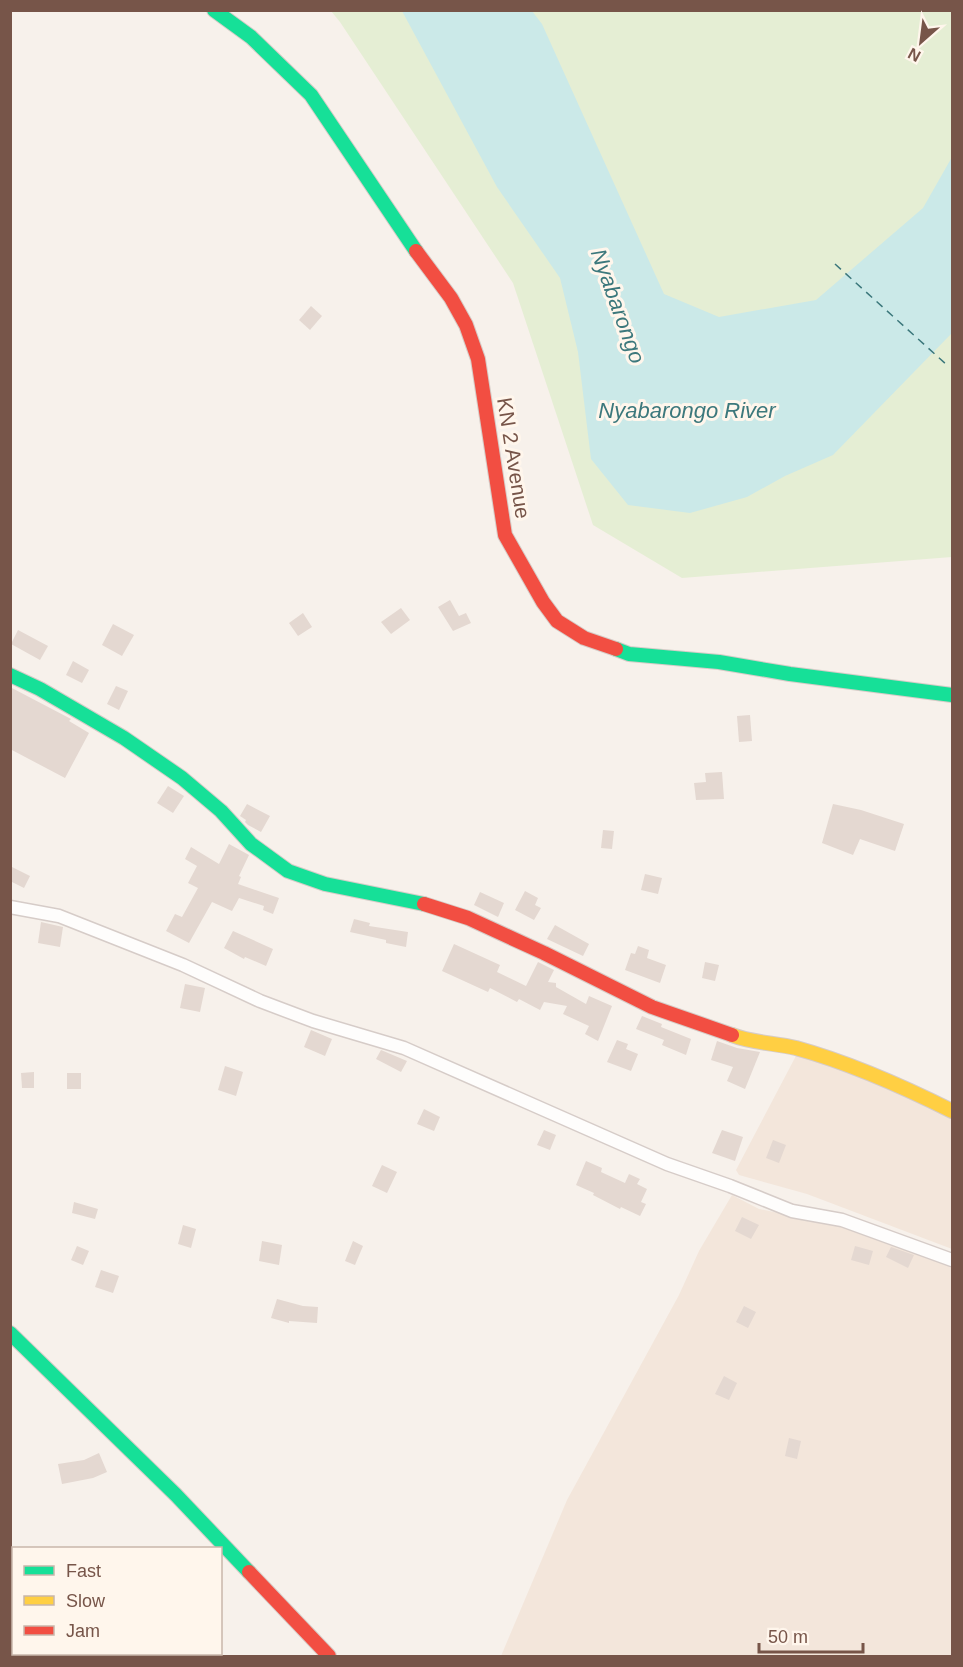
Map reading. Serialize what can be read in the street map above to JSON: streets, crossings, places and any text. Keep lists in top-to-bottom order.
{
  "streets": {
    "street": ["KN 2 Avenue"]
  },
  "water": ["Nyabarongo", "Nyabarongo River"],
  "legend": ["Fast", "Slow", "Jam"],
  "scale_bar": "50 m",
  "north": "bottom left"
}
